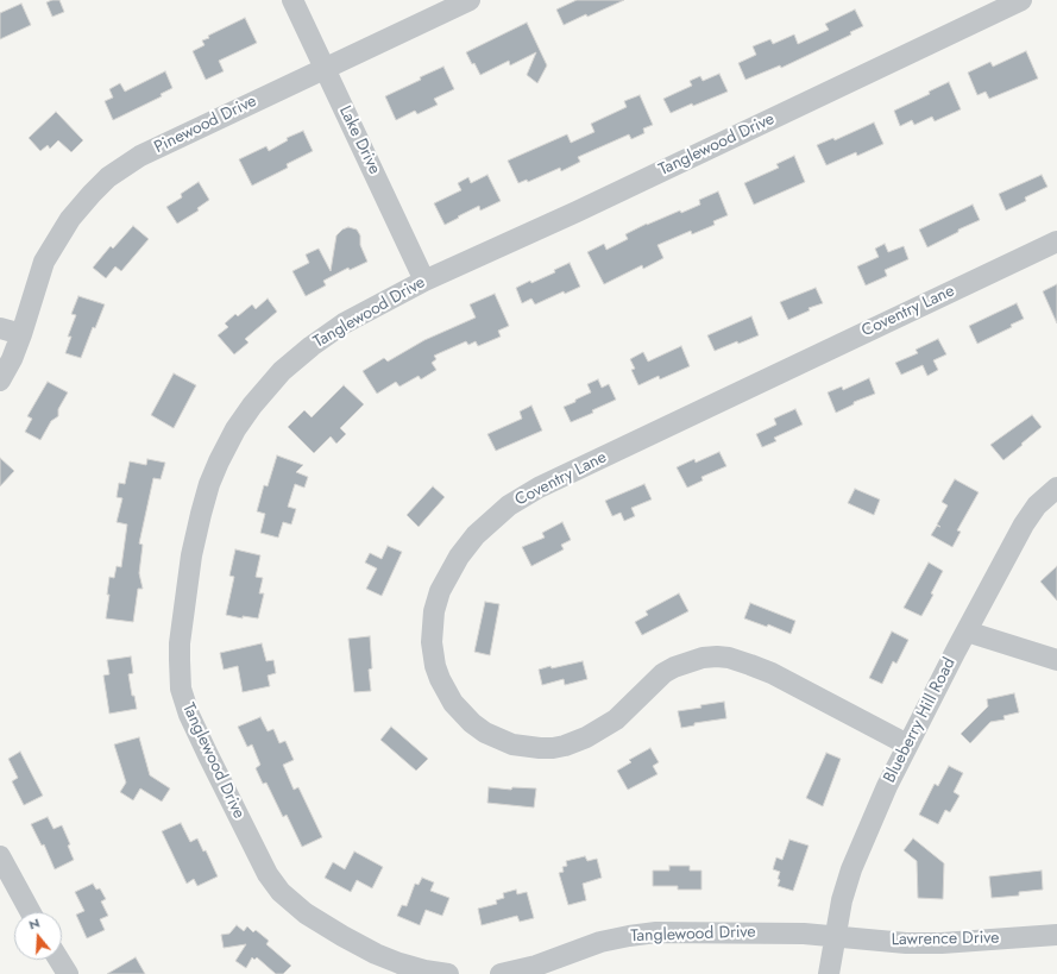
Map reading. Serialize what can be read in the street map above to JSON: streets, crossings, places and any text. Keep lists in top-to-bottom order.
{
  "streets": {
    "street": [
      "Pinewood Drive",
      "Lake Drive",
      "Tanglewood Drive",
      "Coventry Lane",
      "Blueberry Hill Road",
      "Lawrence Drive"
    ]
  },
  "crossings": [
    ["Pinewood Drive", "Lake Drive"],
    ["Lake Drive", "Tanglewood Drive"],
    ["Tanglewood Drive", "Blueberry Hill Road"],
    ["Tanglewood Drive", "Lawrence Drive"],
    ["Coventry Lane", "Blueberry Hill Road"],
    ["Blueberry Hill Road", "Lawrence Drive"]
  ],
  "north": "top"
}
